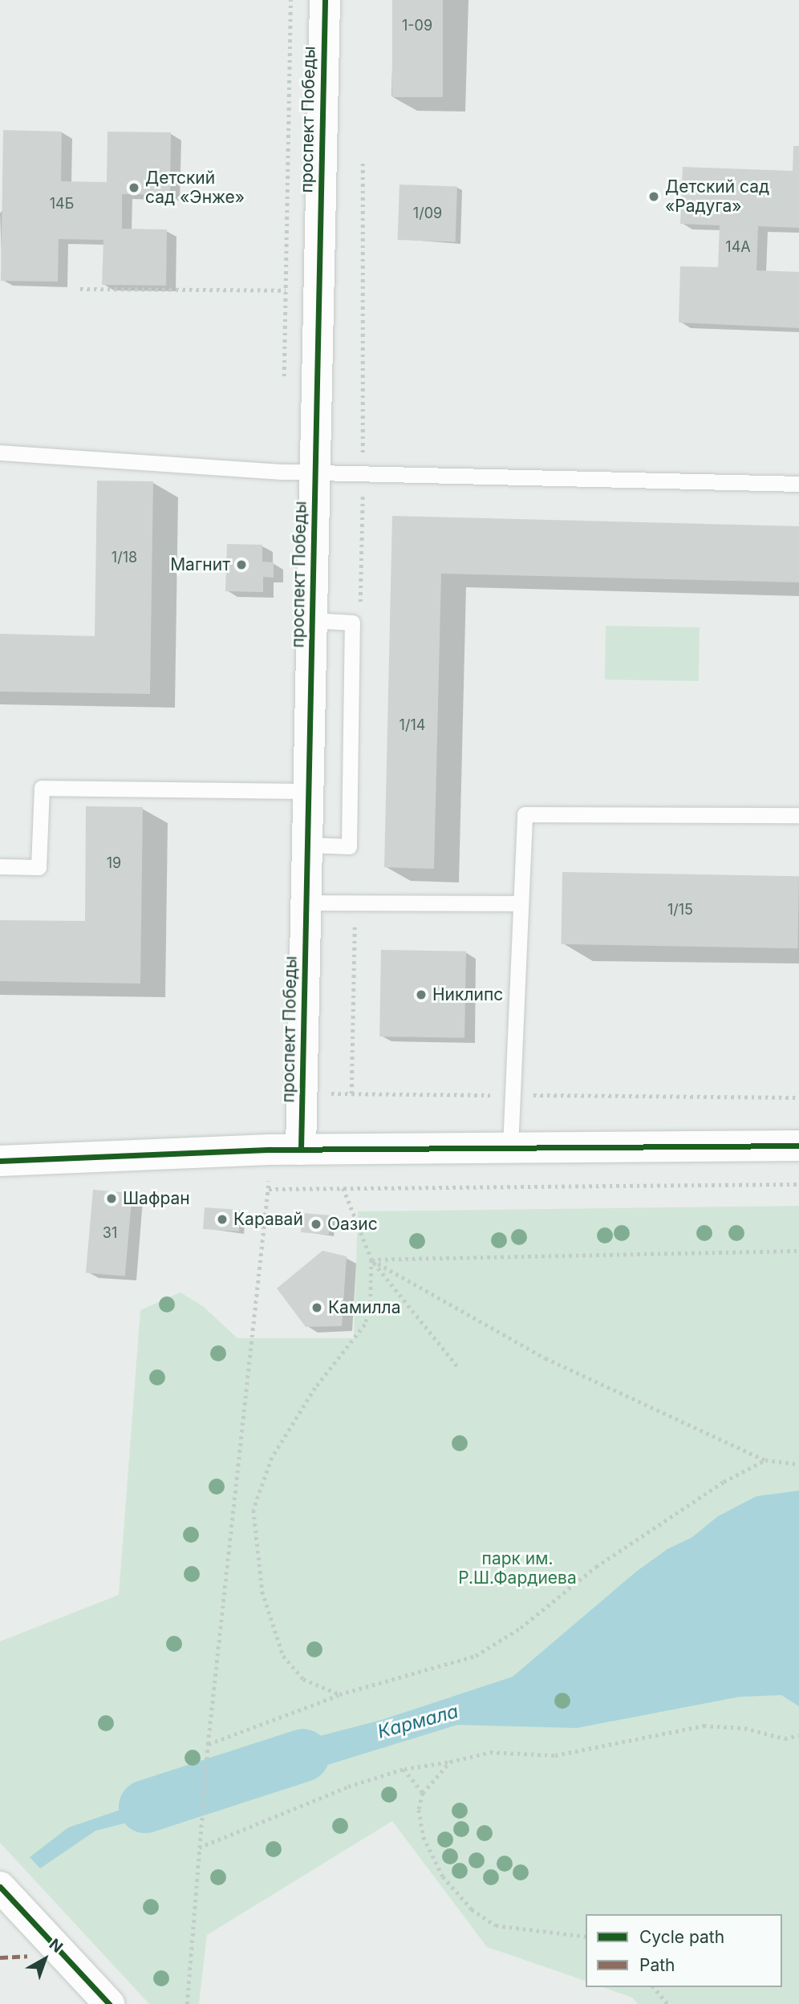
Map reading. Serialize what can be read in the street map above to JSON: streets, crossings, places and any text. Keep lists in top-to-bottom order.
{
  "streets": {
    "street": ["проспект Победы"]
  },
  "water": ["Кармала"],
  "parks": ["парк им. Р.Ш.Фардиева"],
  "places": [
    "Детский сад «Энже»",
    "Детский сад «Радуга»",
    "Магнит",
    "Никлипс",
    "Шафран",
    "Каравай",
    "Оазис",
    "Камилла"
  ],
  "house_numbers": [
    "1-09",
    "14Б",
    "1/09",
    "14А",
    "1/18",
    "1/14",
    "19",
    "1/15",
    "31"
  ],
  "legend": ["Cycle path", "Path"],
  "north": "top right"
}
